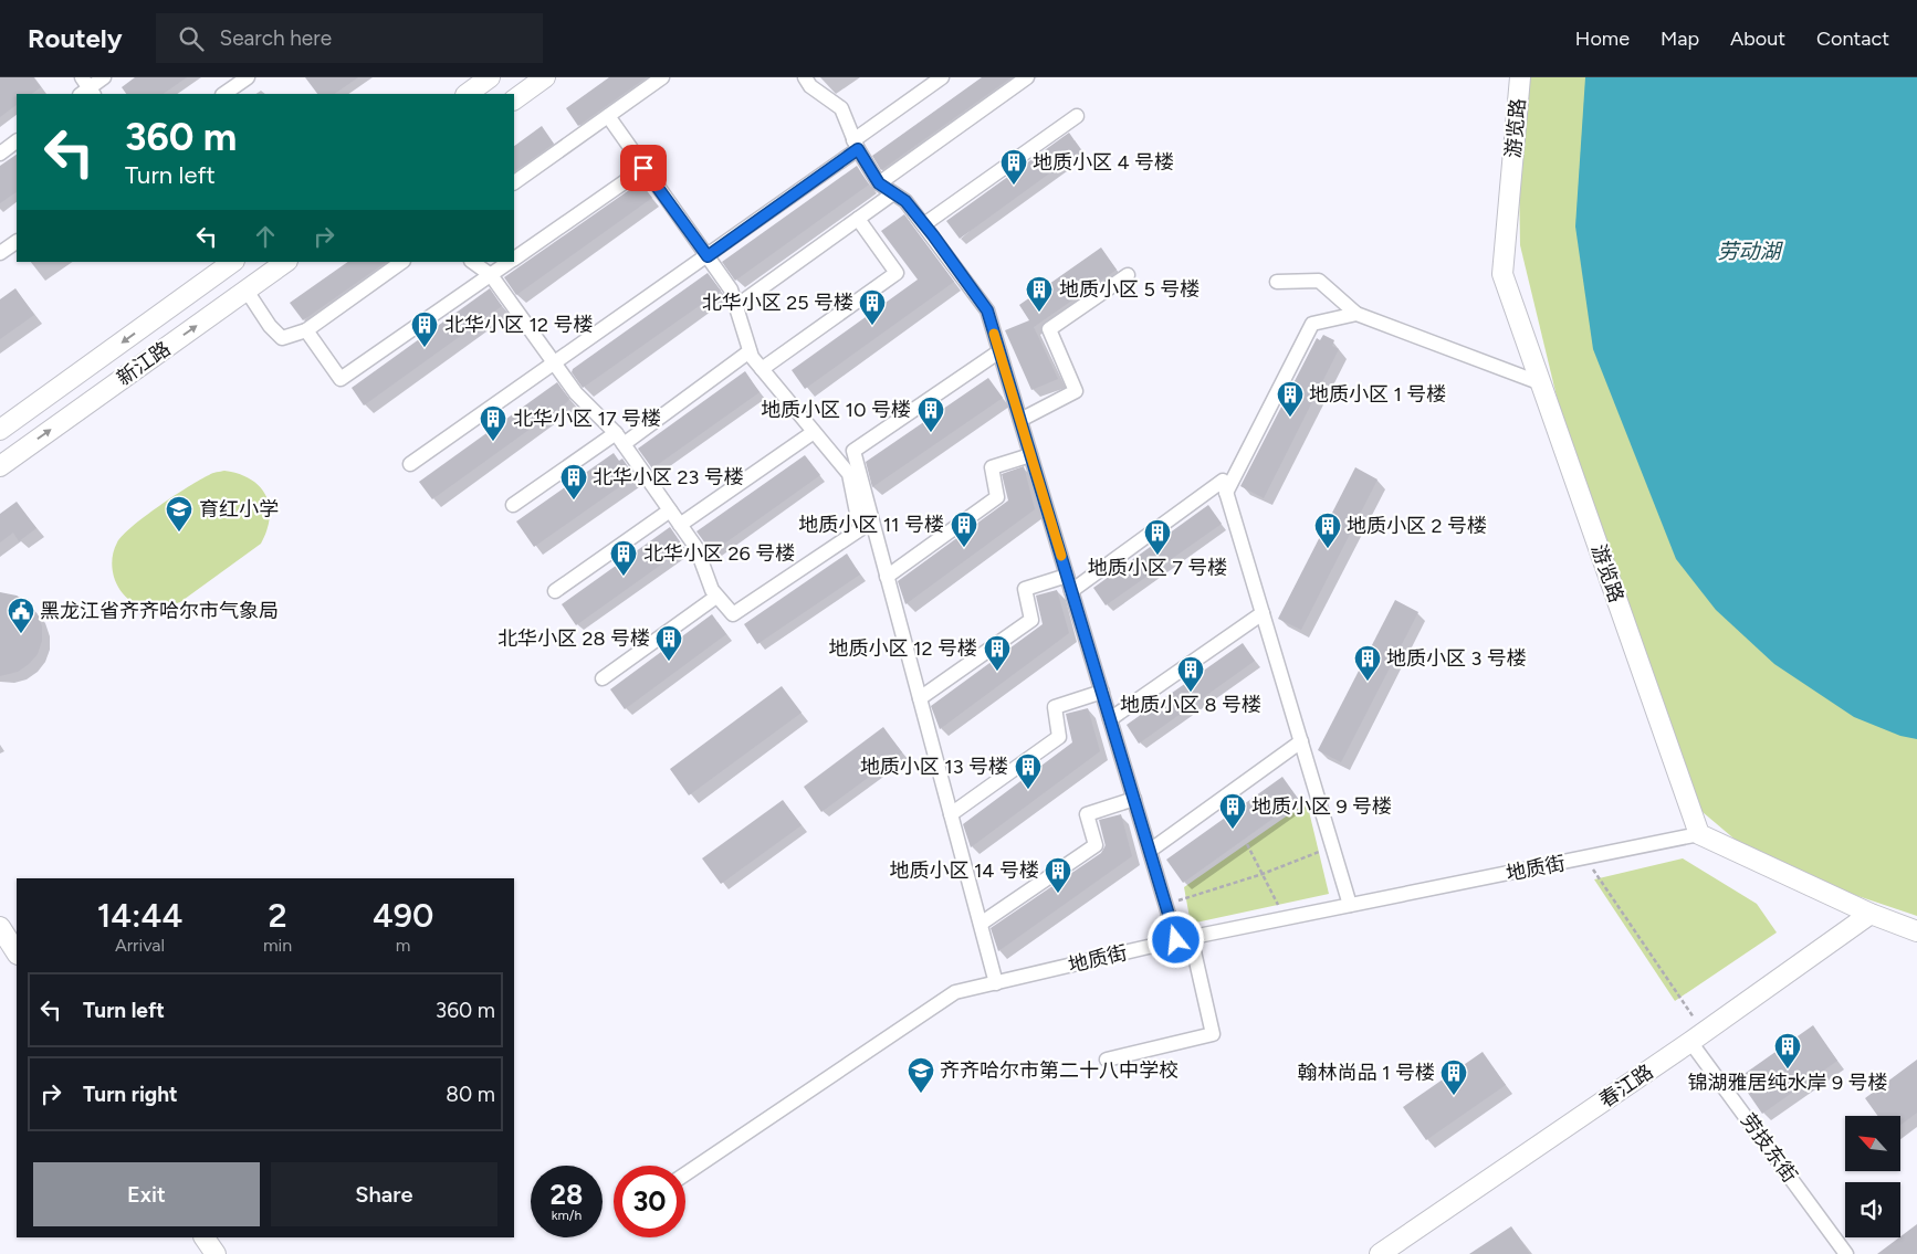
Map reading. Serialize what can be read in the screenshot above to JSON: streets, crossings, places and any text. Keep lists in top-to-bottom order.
{
  "streets": {
    "main road": ["游览路", "新江路", "春江路"],
    "street": ["地质街", "劳技东街"]
  },
  "crossings": [
    ["游览路", "地质街"],
    ["春江路", "劳技东街"]
  ],
  "water": ["劳动湖"],
  "places": {
    "building": [
      "地质小区 4 号楼",
      "地质小区 5 号楼",
      "北华小区 25 号楼",
      "北华小区 12 号楼",
      "地质小区 1 号楼",
      "地质小区 10 号楼",
      "北华小区 17 号楼",
      "北华小区 23 号楼",
      "地质小区 11 号楼",
      "地质小区 2 号楼",
      "地质小区 7 号楼",
      "北华小区 26 号楼",
      "北华小区 28 号楼",
      "地质小区 12 号楼",
      "地质小区 3 号楼",
      "地质小区 8 号楼",
      "地质小区 13 号楼",
      "地质小区 9 号楼",
      "地质小区 14 号楼",
      "锦湖雅居纯水岸 9 号楼",
      "翰林尚品 1 号楼"
    ],
    "school or university": ["育红小学", "齐齐哈尔市第二十八中学校"],
    "public building": ["黑龙江省齐齐哈尔市气象局"]
  },
  "north": "top left",
  "page": {
    "header": "Routely",
    "search": "Search here",
    "nav": [
      "Home",
      "Map",
      "About",
      "Contact"
    ],
    "turn": ["360 m", "Turn left"],
    "eta": [
      "14:44",
      "Arrival",
      "2",
      "min",
      "490",
      "m"
    ],
    "list": [
      {
        "name": "Turn left",
        "value": "360 m"
      },
      {
        "name": "Turn right",
        "value": "80 m"
      }
    ],
    "buttons": ["Exit", "Share"],
    "speed": "28 km/h",
    "limit": "30"
  }
}
